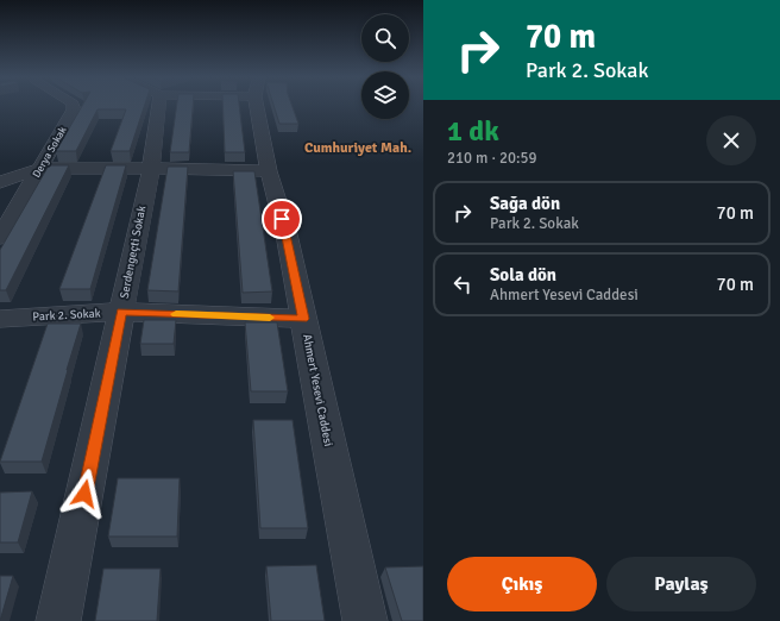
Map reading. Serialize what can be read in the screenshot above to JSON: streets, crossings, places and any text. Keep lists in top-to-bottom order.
{
  "streets": {
    "street": [
      "Derya Sokak",
      "Serdengeçti Sokak",
      "Park 2. Sokak",
      "Ahmert Yesevi Caddesi"
    ]
  },
  "crossings": [
    ["Serdengeçti Sokak", "Park 2. Sokak"],
    ["Park 2. Sokak", "Ahmert Yesevi Caddesi"]
  ],
  "districts": ["Cumhuriyet Mah."],
  "page": {
    "turn": ["70 m", "Park 2. Sokak"],
    "heading": ["1 dk", "210 m · 20:59"],
    "list": [
      {
        "name": "Sağa dön",
        "note": "Park 2. Sokak",
        "value": "70 m"
      },
      {
        "name": "Sola dön",
        "note": "Ahmert Yesevi Caddesi",
        "value": "70 m"
      }
    ],
    "buttons": ["Çıkış", "Paylaş"]
  }
}
